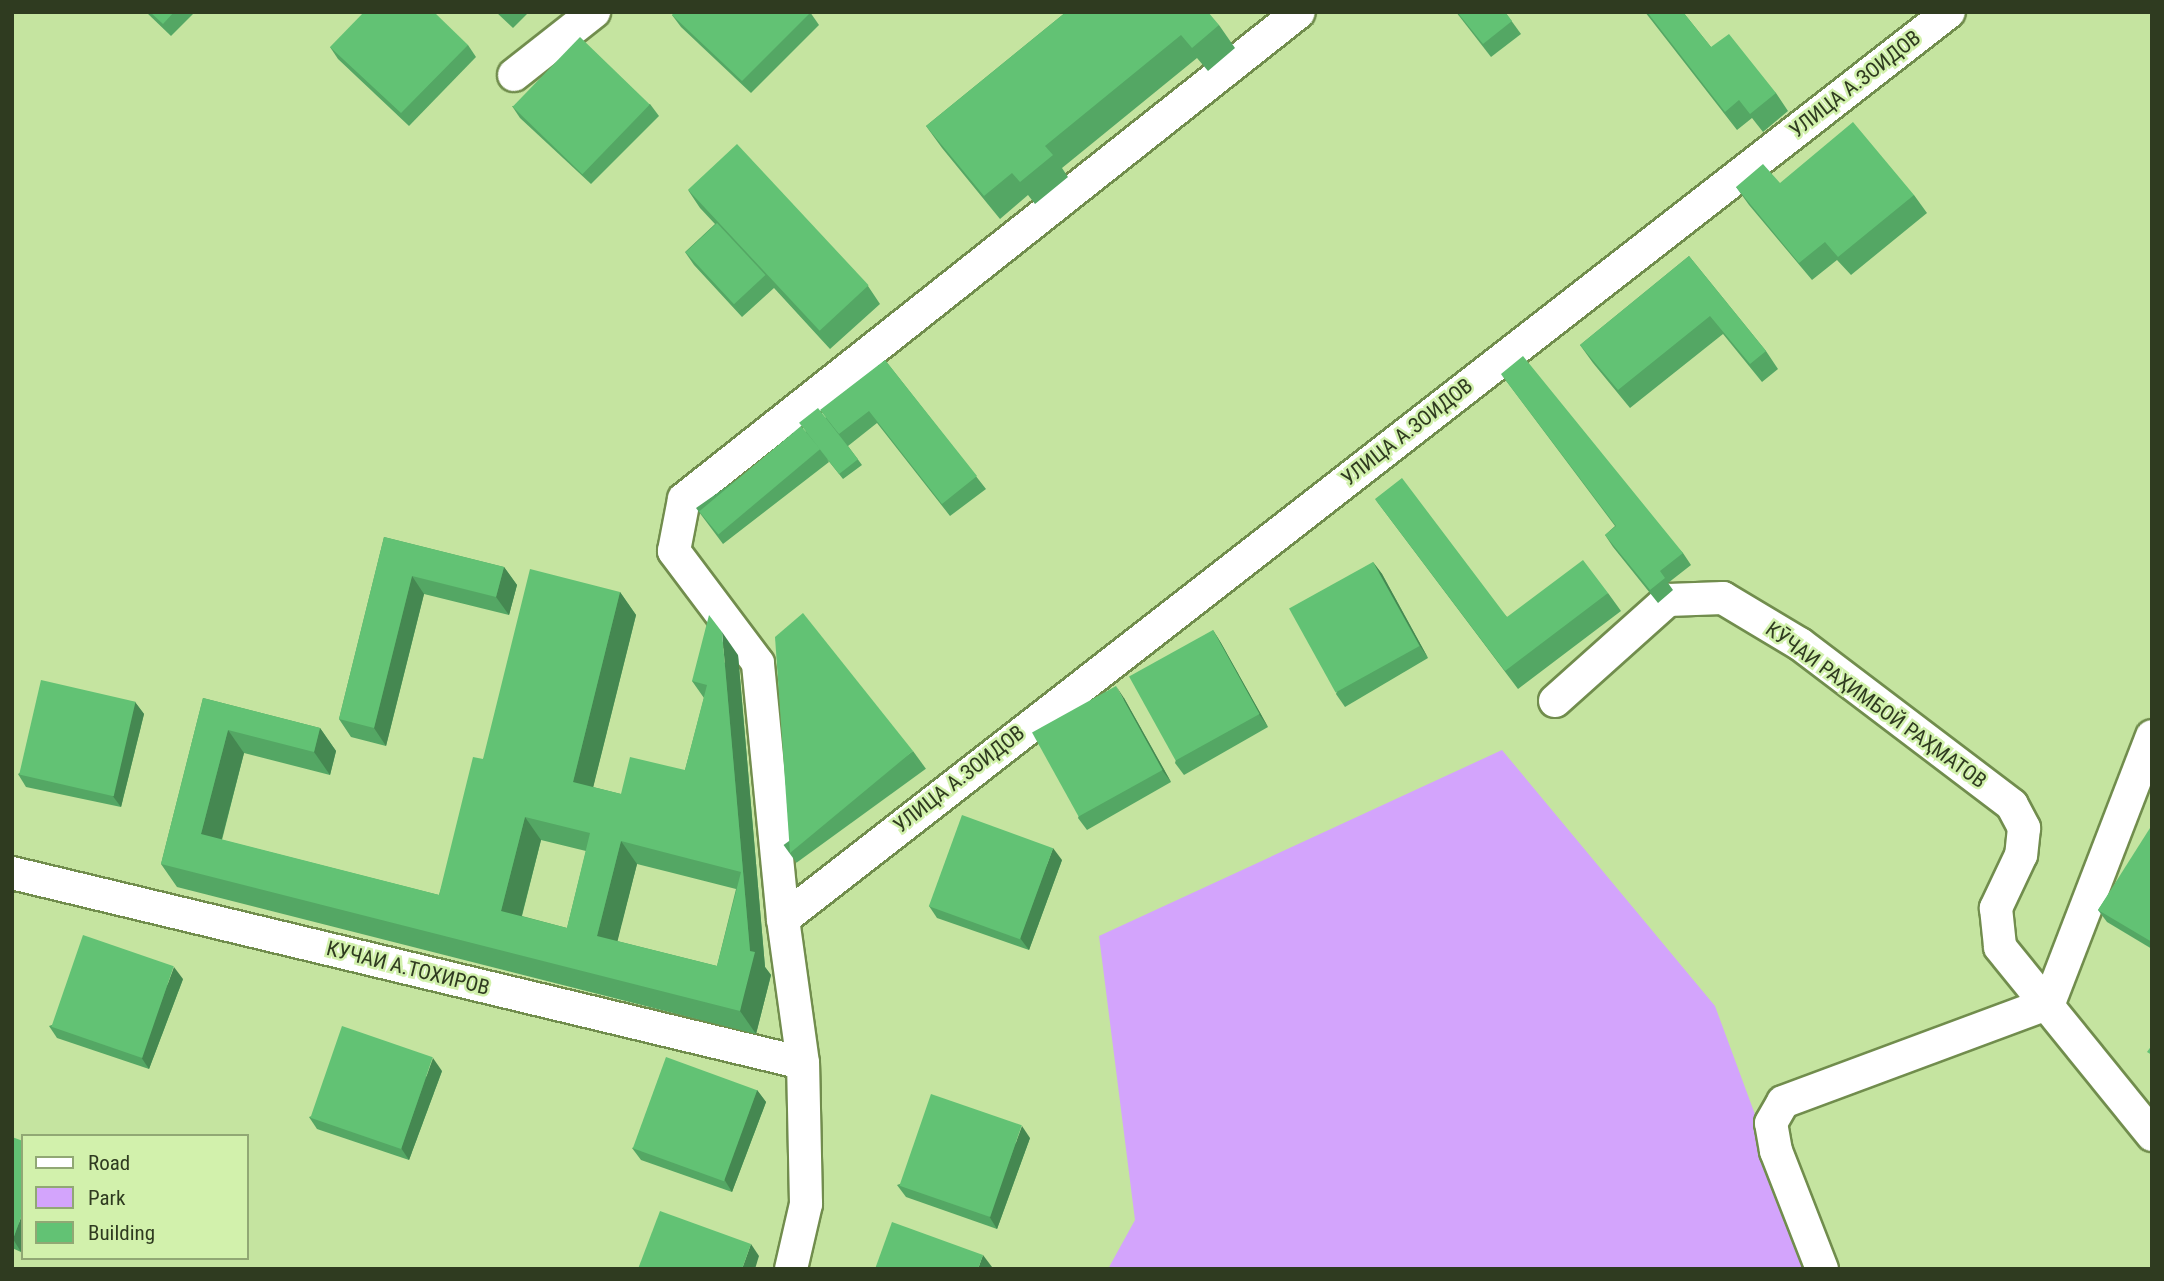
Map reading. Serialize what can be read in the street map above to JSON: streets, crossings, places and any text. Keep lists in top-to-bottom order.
{
  "streets": {
    "street": ["УЛИЦА А.ЗОИДОВ", "КӮЧАИ РАҲИМБОЙ РАҲМАТОВ", "КУЧАИ А.ТОХИРОВ"]
  },
  "legend": ["Road", "Park", "Building"]
}
